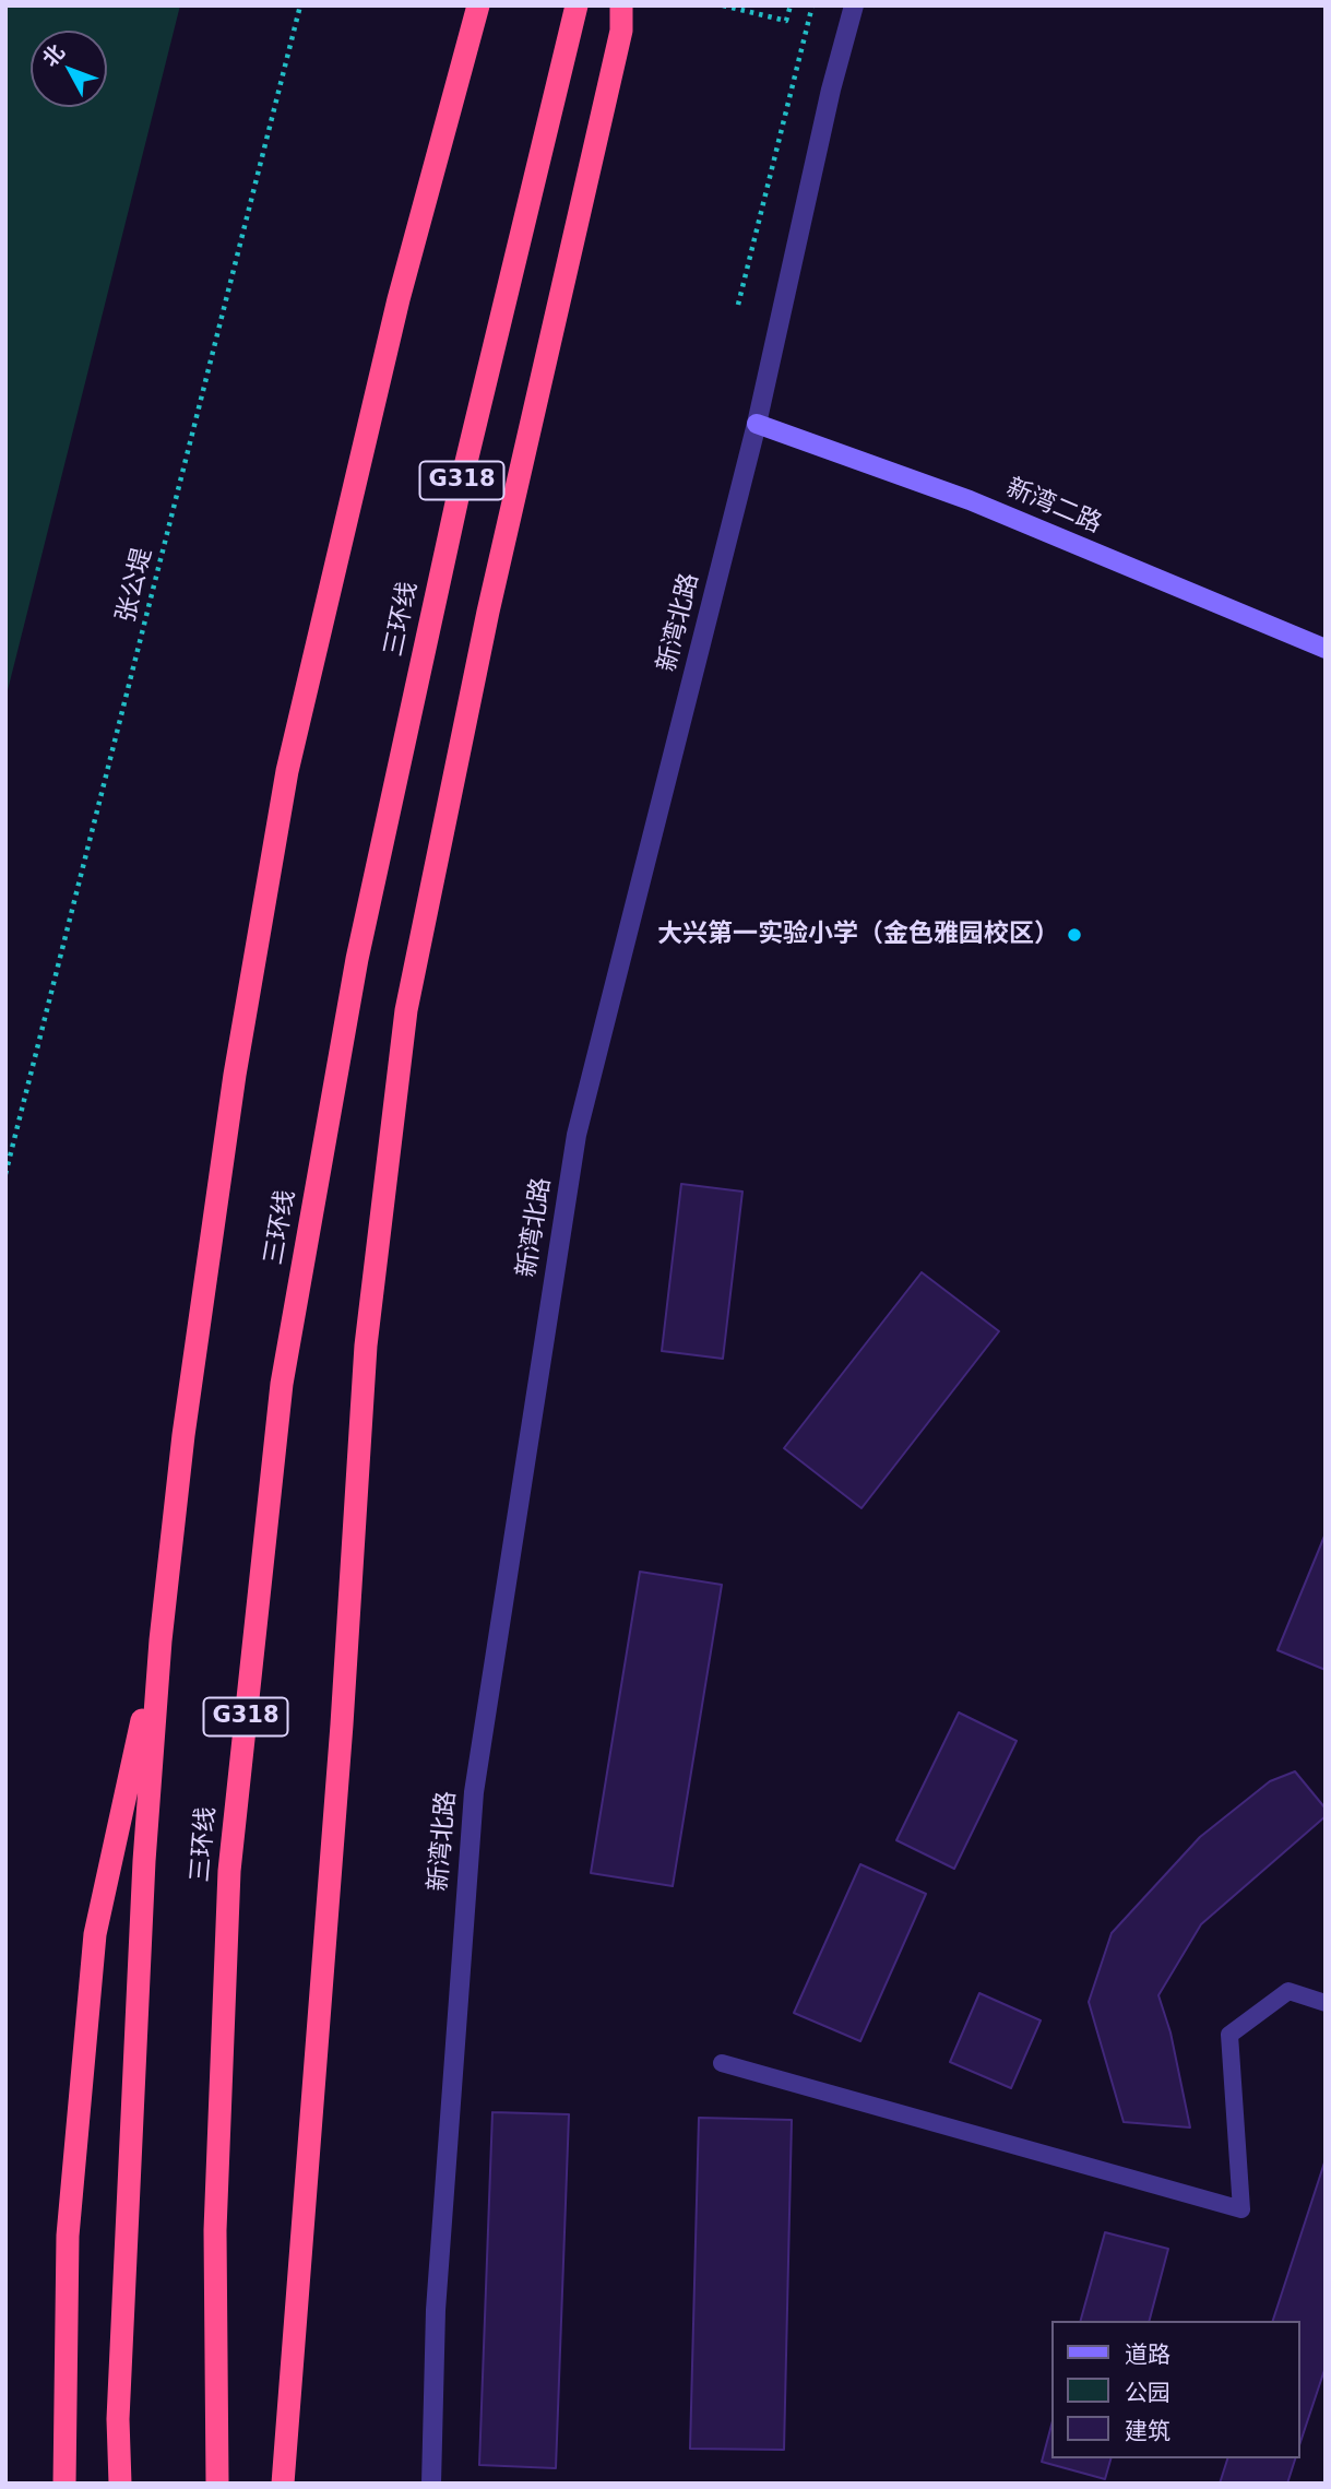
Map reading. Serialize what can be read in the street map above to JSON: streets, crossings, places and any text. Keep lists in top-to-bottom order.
{
  "streets": {
    "highway": ["G318", "三环线"],
    "street": ["新湾二路", "新湾北路"],
    "path": ["张公堤"]
  },
  "crossings": [
    ["新湾二路", "新湾北路"]
  ],
  "places": ["大兴第一实验小学（金色雅园校区）"],
  "legend": ["道路", "公园", "建筑"],
  "north": "top left"
}
